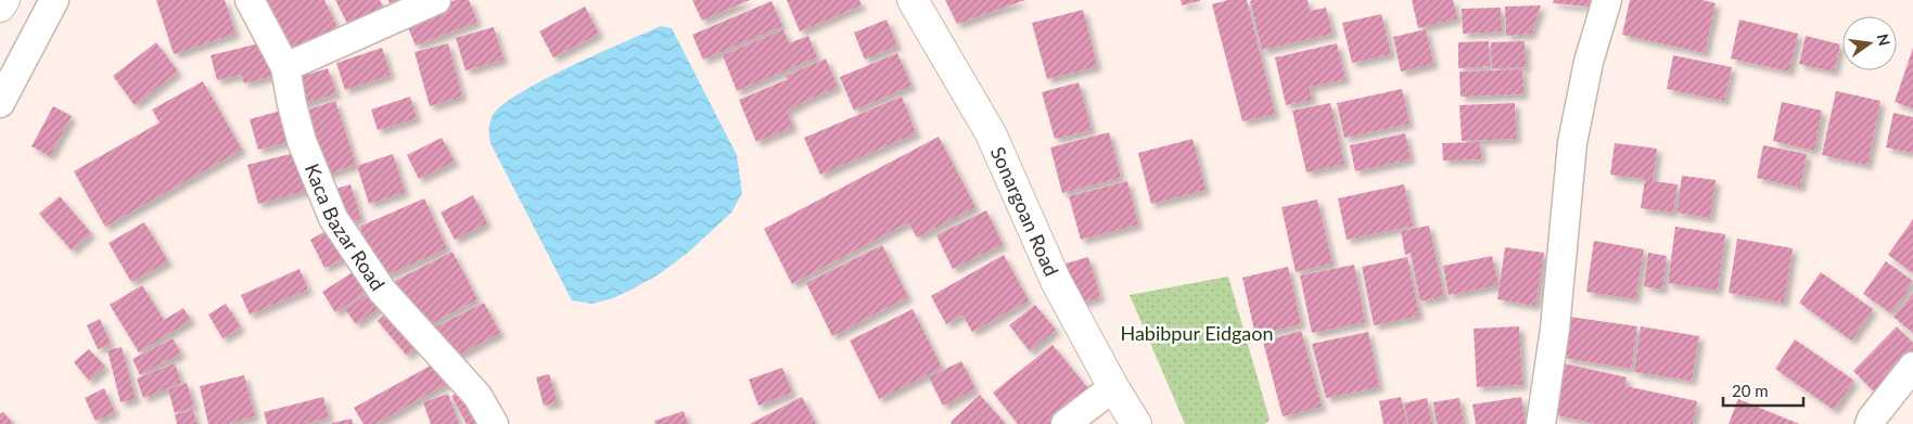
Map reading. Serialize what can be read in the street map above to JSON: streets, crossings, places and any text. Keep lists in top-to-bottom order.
{
  "streets": {
    "main road": ["Sonargoan Road"],
    "street": ["Kaca Bazar Road"]
  },
  "parks": ["Habibpur Eidgaon"],
  "scale_bar": "20 m",
  "north": "right"
}
